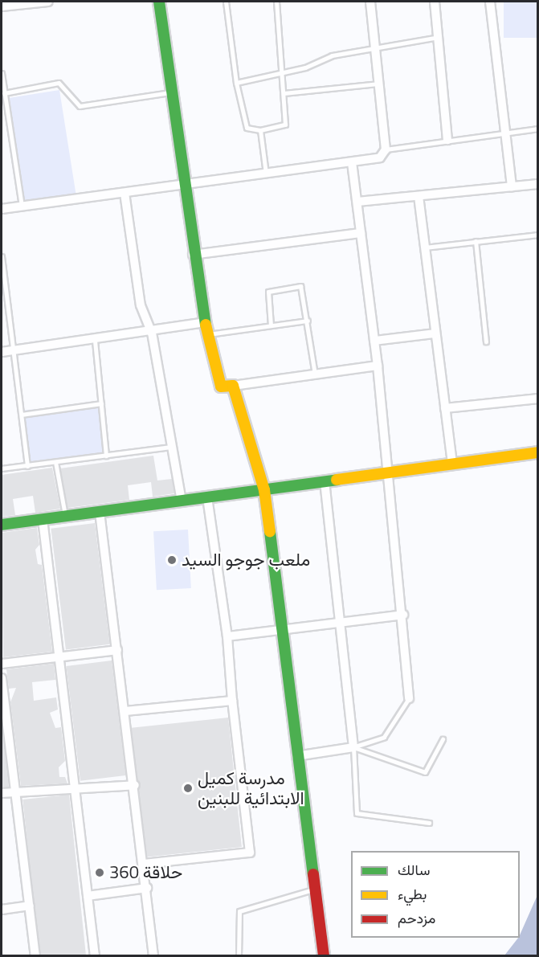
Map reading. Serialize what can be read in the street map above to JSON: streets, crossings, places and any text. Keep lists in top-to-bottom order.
{
  "places": ["ملعب جوجو السيد", "مدرسة كميل الابتدائية للبنين", "حلاقة 360"],
  "legend": ["سالك", "بطيء", "مزدحم"]
}
